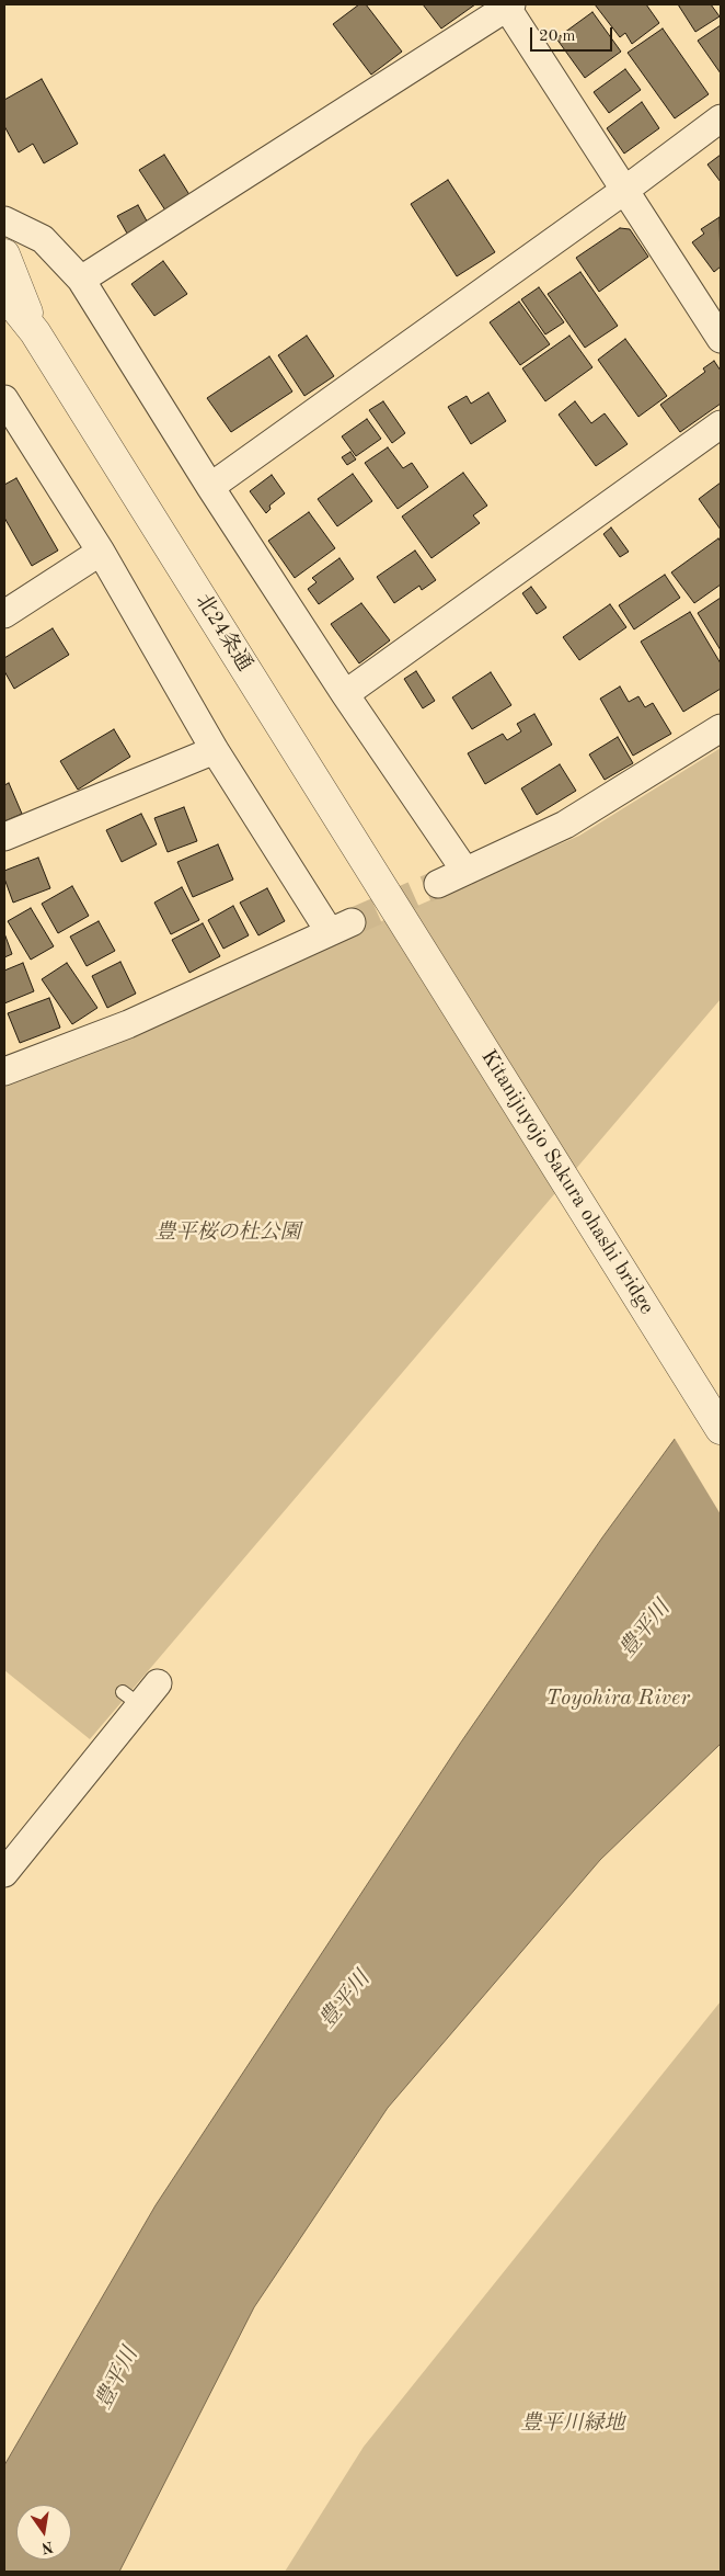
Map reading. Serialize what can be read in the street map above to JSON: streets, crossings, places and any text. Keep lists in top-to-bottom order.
{
  "streets": {
    "street": ["北24条通", "Kitanijuyojo Sakura ohashi bridge"]
  },
  "crossings": [
    ["北24条通", "Kitanijuyojo Sakura ohashi bridge"]
  ],
  "water": ["豊平川", "Toyohira River"],
  "parks": ["豊平桜の杜公園", "豊平川緑地"],
  "scale_bar": "20 m",
  "north": "bottom"
}
